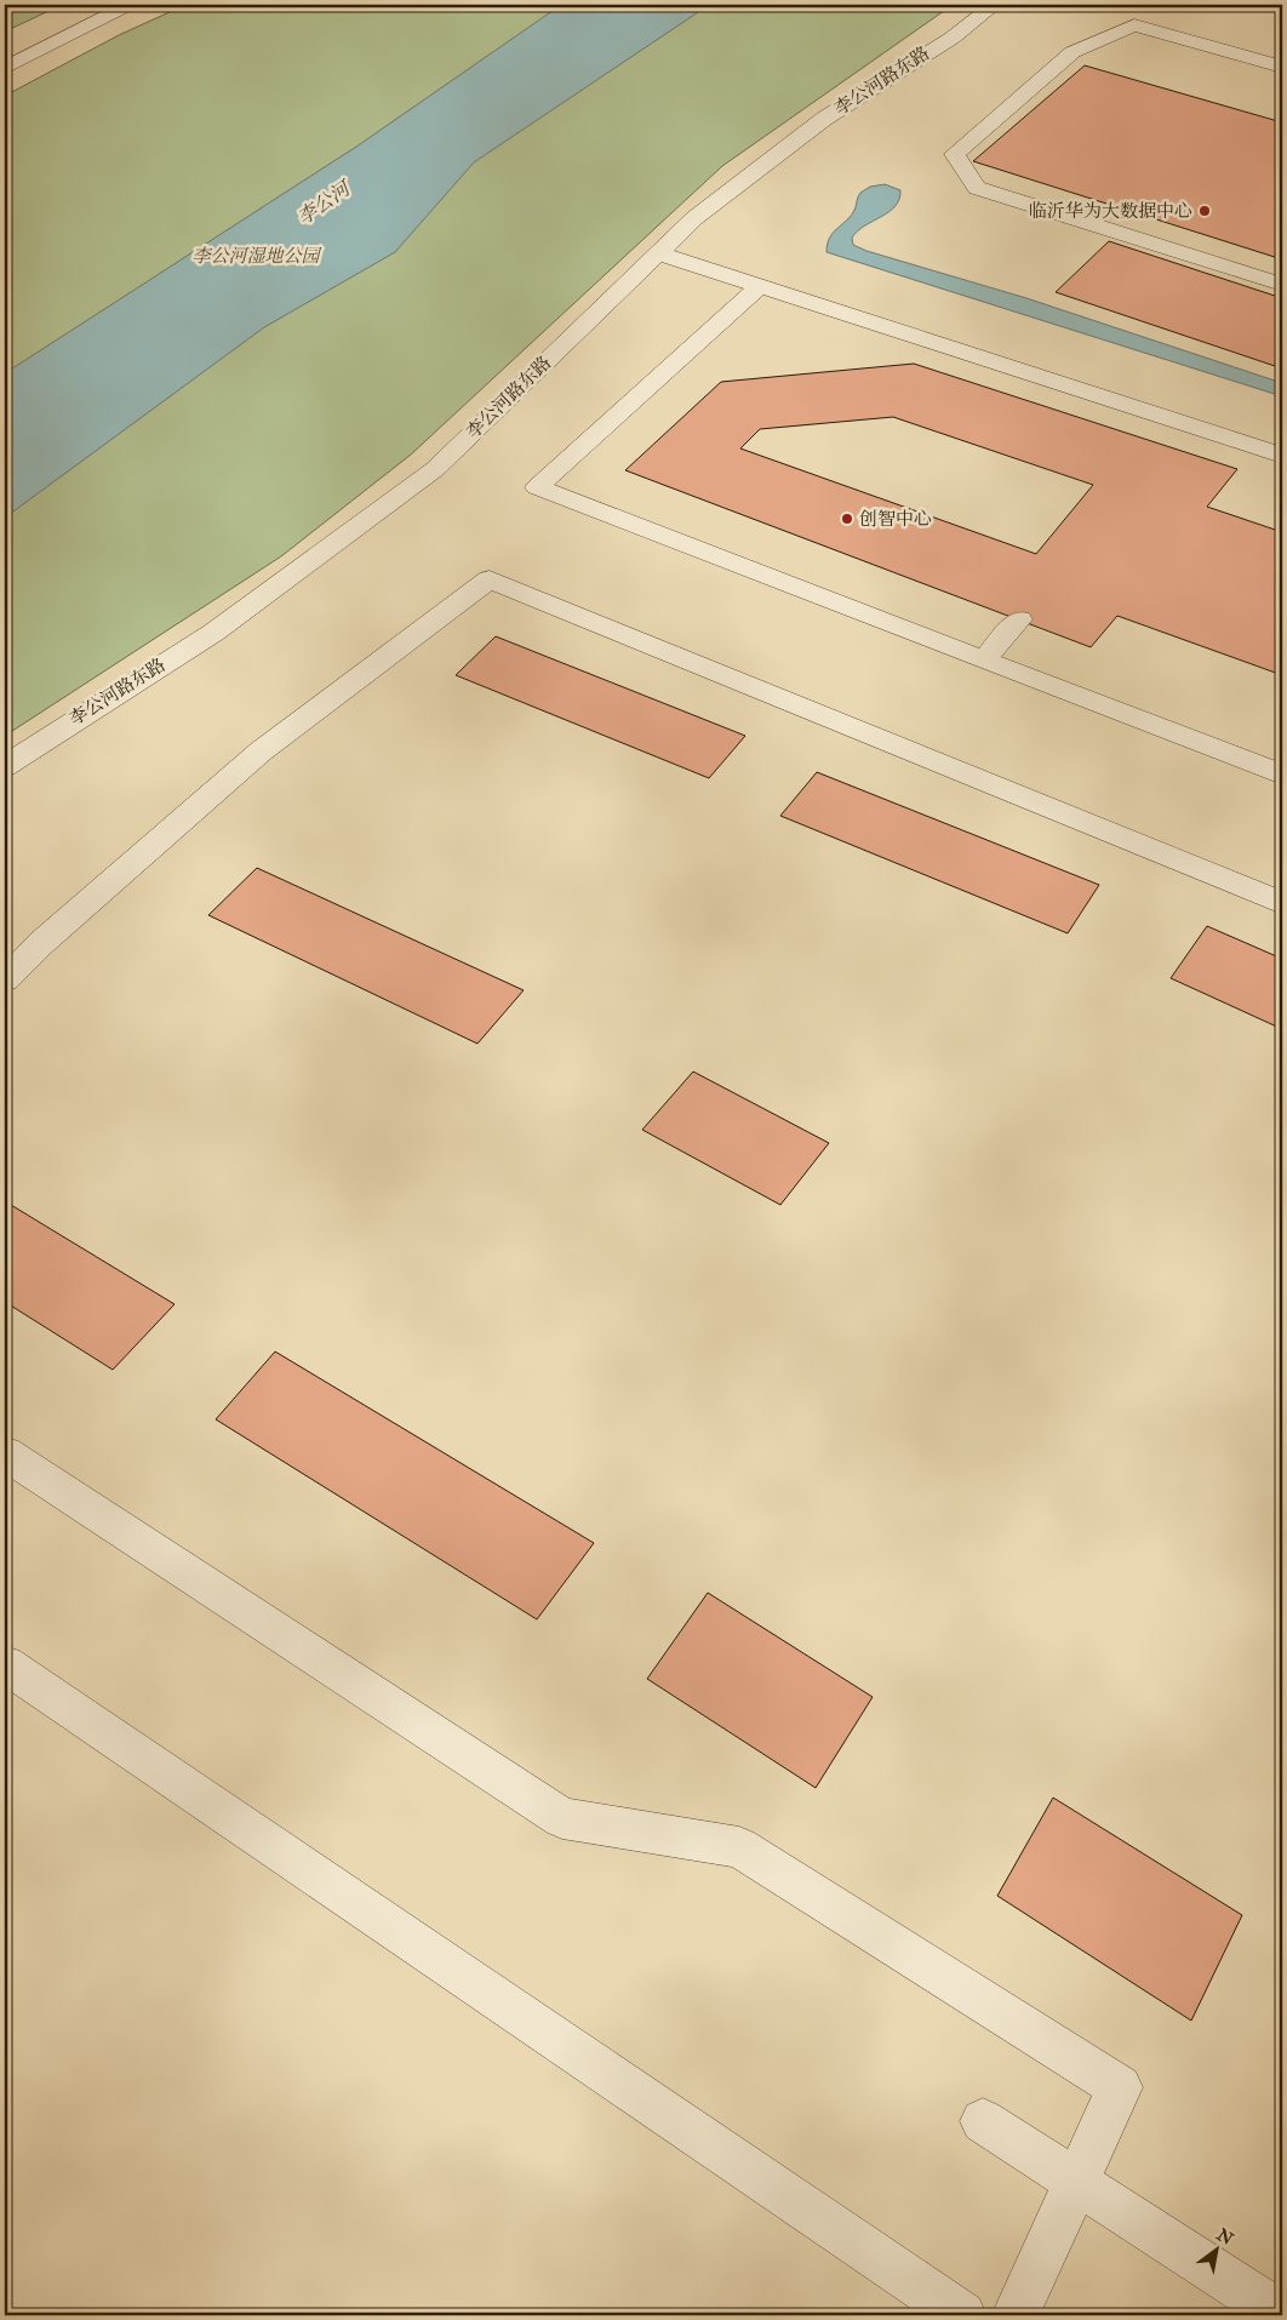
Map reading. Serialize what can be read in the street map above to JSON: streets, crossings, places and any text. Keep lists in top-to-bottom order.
{
  "streets": {
    "street": ["李公河路东路"]
  },
  "water": ["李公河"],
  "parks": ["李公河湿地公园"],
  "places": ["临沂华为大数据中心", "创智中心"],
  "north": "top right"
}
